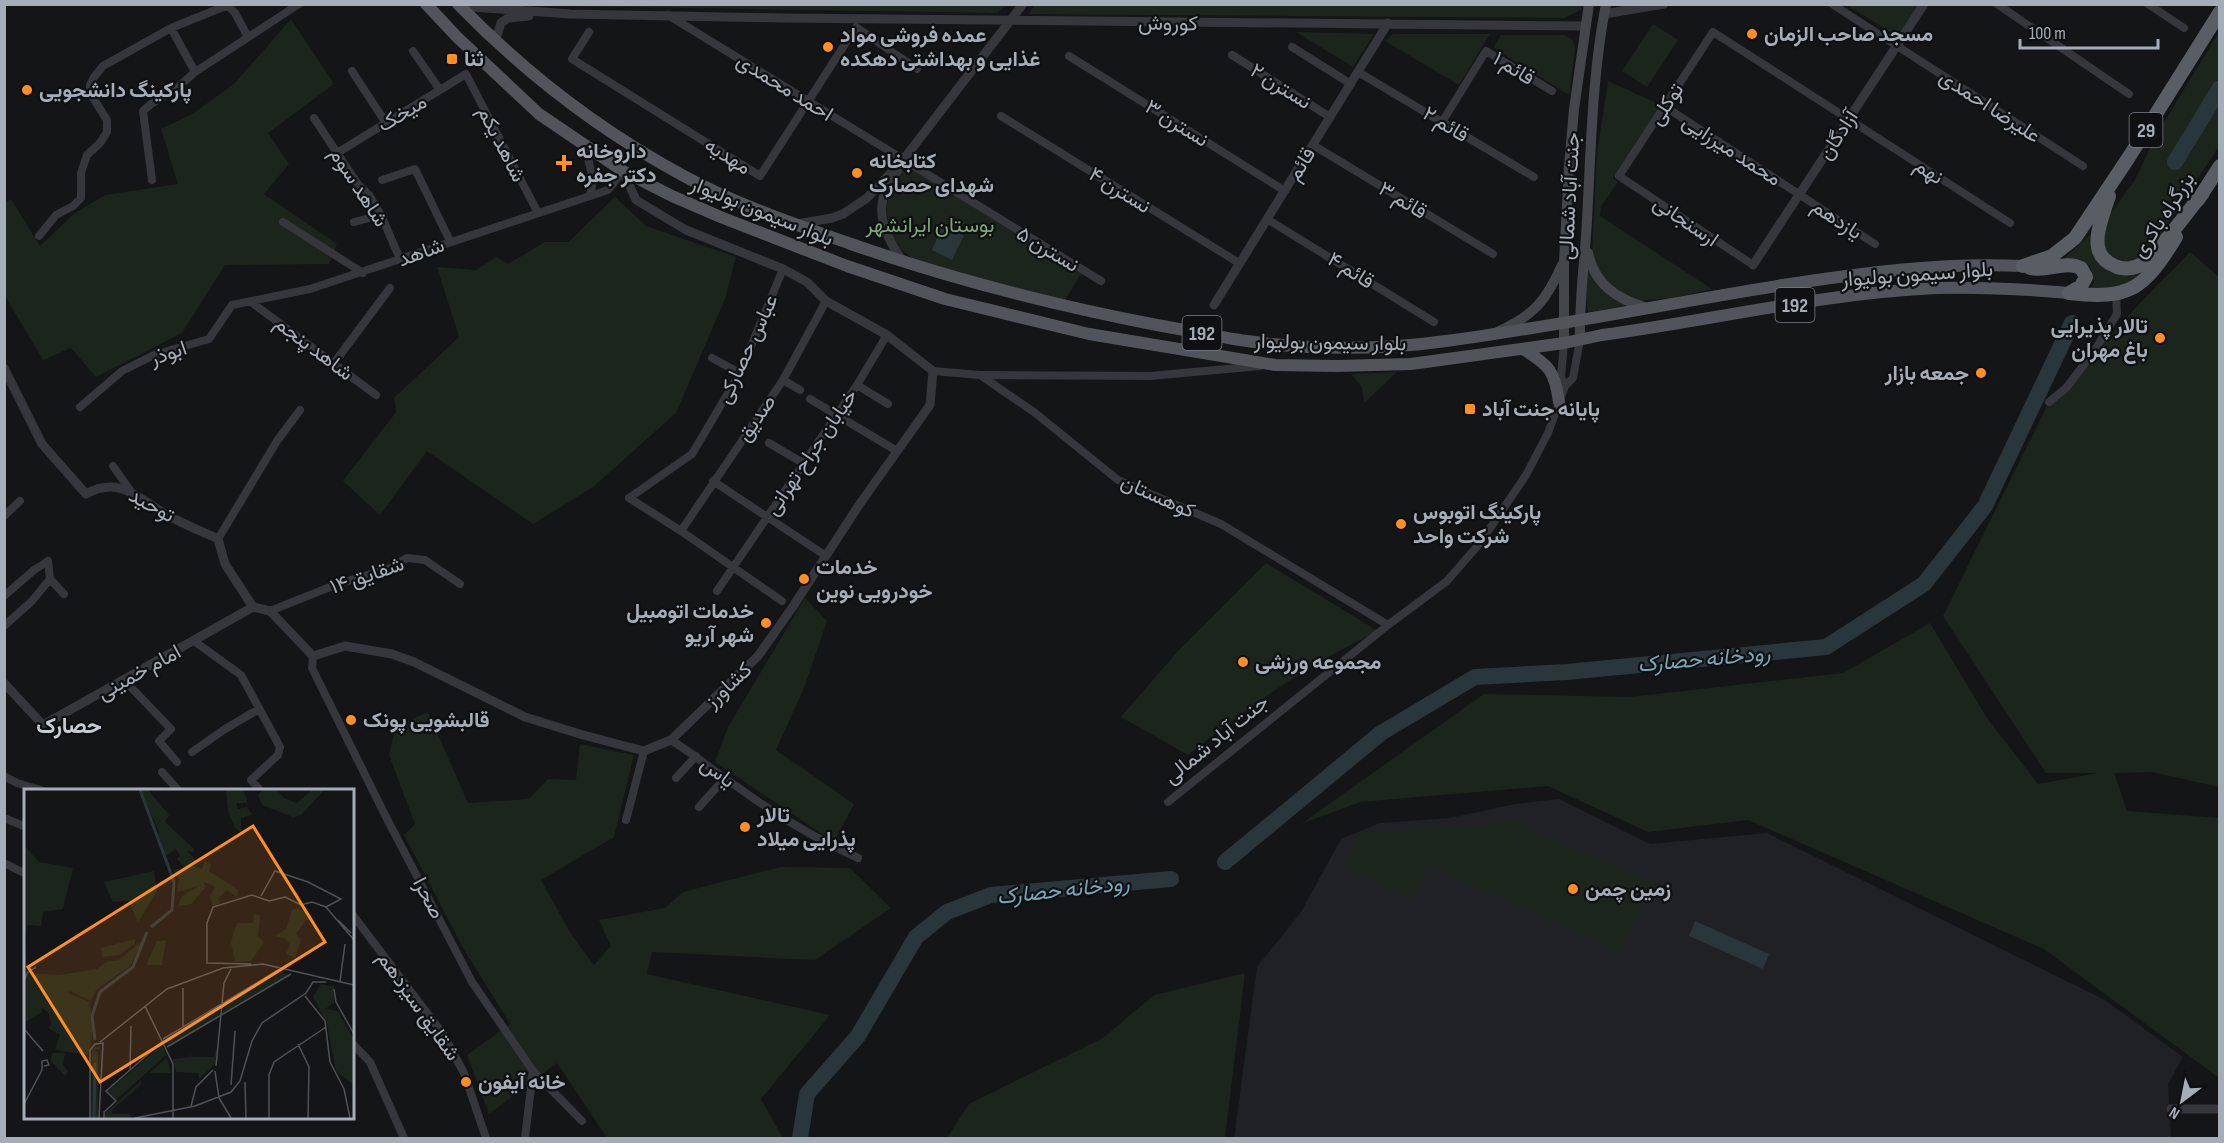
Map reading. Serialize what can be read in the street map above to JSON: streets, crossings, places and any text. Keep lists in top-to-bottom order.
{
  "streets": {
    "highway": ["29", "بزرگراه باکری"],
    "main road": ["جنت آباد شمالی", "بلوار سیمون بولیوار", "192"],
    "street": [
      "کوروش",
      "قائم ۱",
      "نسترن ۲",
      "احمد محمدی",
      "توکلی",
      "علیرضا احمدی",
      "میخک",
      "نسترن ۳",
      "قائم ۲",
      "آزادگان",
      "شاهد یکم",
      "محمد میرزایی",
      "مهدیه",
      "قائم",
      "نهم",
      "شاهد سوم",
      "نسترن ۴",
      "قائم ۳",
      "یازدهم",
      "ارسنجانی",
      "نسترن ۵",
      "شاهد",
      "قائم ۴",
      "شاهد پنجم",
      "عباس حصارکی",
      "ابوذر",
      "صدیق",
      "خیابان جراح تهرانی",
      "کوهستان",
      "توحید",
      "شقایق ۱۴",
      "امام خمینی",
      "کشاورز",
      "یاس",
      "صحرا",
      "شقایق سیزدهم"
    ]
  },
  "crossings": [
    ["کوروش", "احمد محمدی"],
    ["کوروش", "قائم"],
    ["کوروش", "جنت آباد شمالی"],
    ["قائم ۱", "قائم ۲"],
    ["نسترن ۲", "قائم"],
    ["احمد محمدی", "مهدیه"],
    ["احمد محمدی", "نسترن ۵"],
    ["توکلی", "محمد میرزایی"],
    ["توکلی", "نهم"],
    ["توکلی", "ارسنجانی"],
    ["علیرضا احمدی", "آزادگان"],
    ["میخک", "شاهد یکم"],
    ["میخک", "شاهد سوم"],
    ["نسترن ۳", "قائم"],
    ["قائم ۲", "قائم"],
    ["29", "بلوار سیمون بولیوار"],
    ["آزادگان", "محمد میرزایی"],
    ["آزادگان", "نهم"],
    ["آزادگان", "یازدهم"],
    ["آزادگان", "ارسنجانی"],
    ["شاهد یکم", "شاهد"],
    ["محمد میرزایی", "یازدهم"],
    ["قائم", "نسترن ۴"],
    ["قائم", "قائم ۳"],
    ["قائم", "قائم ۴"],
    ["شاهد سوم", "شاهد"],
    ["جنت آباد شمالی", "بلوار سیمون بولیوار"],
    ["جنت آباد شمالی", "کوهستان"],
    ["بلوار سیمون بولیوار", "بزرگراه باکری"],
    ["بلوار سیمون بولیوار", "شاهد"],
    ["شاهد", "شاهد پنجم"],
    ["شاهد", "ابوذر"],
    ["شاهد پنجم", "ابوذر"],
    ["عباس حصارکی", "صدیق"],
    ["کوهستان", "کشاورز"],
    ["کشاورز", "یاس"]
  ],
  "districts": ["حصارک"],
  "water": ["رودخانه حصارک"],
  "parks": ["بوستان ایرانشهر"],
  "places": {
    "other": [
      "مسجد صاحب الزمان",
      "عمده فروشی مواد غذایی و بهداشتی دهکده",
      "پارکینگ دانشجویی",
      "کتابخانه شهدای حصارک",
      "تالار پذیرایی باغ مهران",
      "جمعه بازار",
      "پارکینگ اتوبوس شرکت واحد",
      "خدمات خودرویی نوین",
      "خدمات اتومبیل شهر آریو",
      "مجموعه ورزشی",
      "قالبشویی پونک",
      "تالار پذرایی میلاد",
      "زمین چمن",
      "خانه آیفون"
    ],
    "transit": ["ثنا", "پایانه جنت آباد"],
    "health": ["داروخانه دکتر جفره"]
  },
  "scale_bar": "100 m",
  "north": "bottom left"
}
